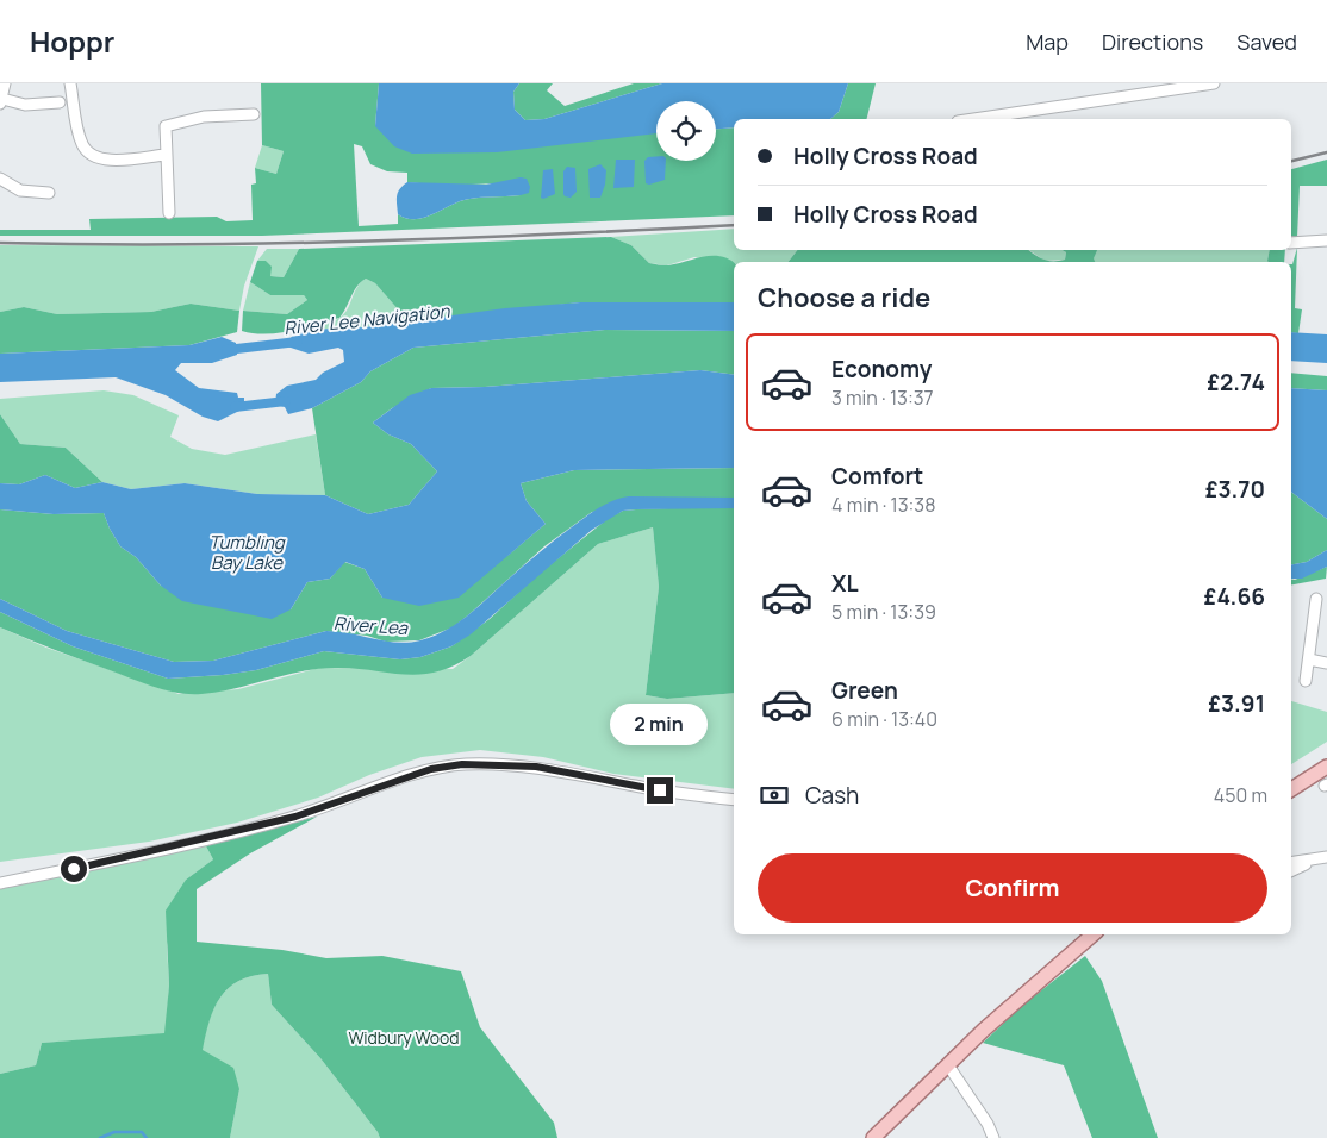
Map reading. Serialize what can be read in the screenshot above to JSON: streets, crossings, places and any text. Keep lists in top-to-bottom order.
{
  "water": ["River Lee Navigation", "Tumbling Bay Lake", "River Lea"],
  "parks": ["Widbury Wood"],
  "page": {
    "header": "Hoppr",
    "nav": ["Map", "Directions", "Saved"],
    "banner": ["Holly Cross Road", "Holly Cross Road"],
    "heading": "Choose a ride",
    "list": [
      {
        "name": "Economy",
        "note": "3 min · 13:37",
        "value": "£2.74"
      },
      {
        "name": "Comfort",
        "note": "4 min · 13:38",
        "value": "£3.70"
      },
      {
        "name": "XL",
        "note": "5 min · 13:39",
        "value": "£4.66"
      },
      {
        "name": "Green",
        "note": "6 min · 13:40",
        "value": "£3.91"
      }
    ],
    "bubble": "2 min",
    "pay": ["Cash", "450 m"],
    "buttons": "Confirm"
  }
}
